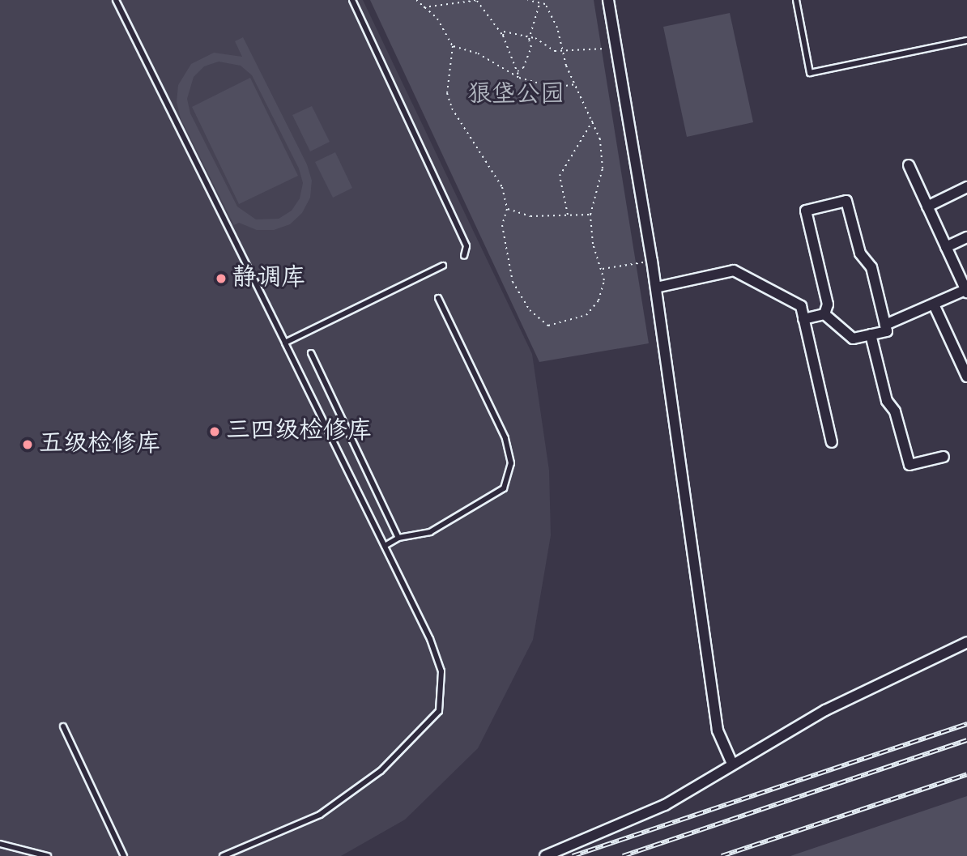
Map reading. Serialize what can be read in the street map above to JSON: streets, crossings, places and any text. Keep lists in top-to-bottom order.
{
  "parks": ["狼垡公园"],
  "places": ["静调库", "三四级检修库", "五级检修库"]
}
